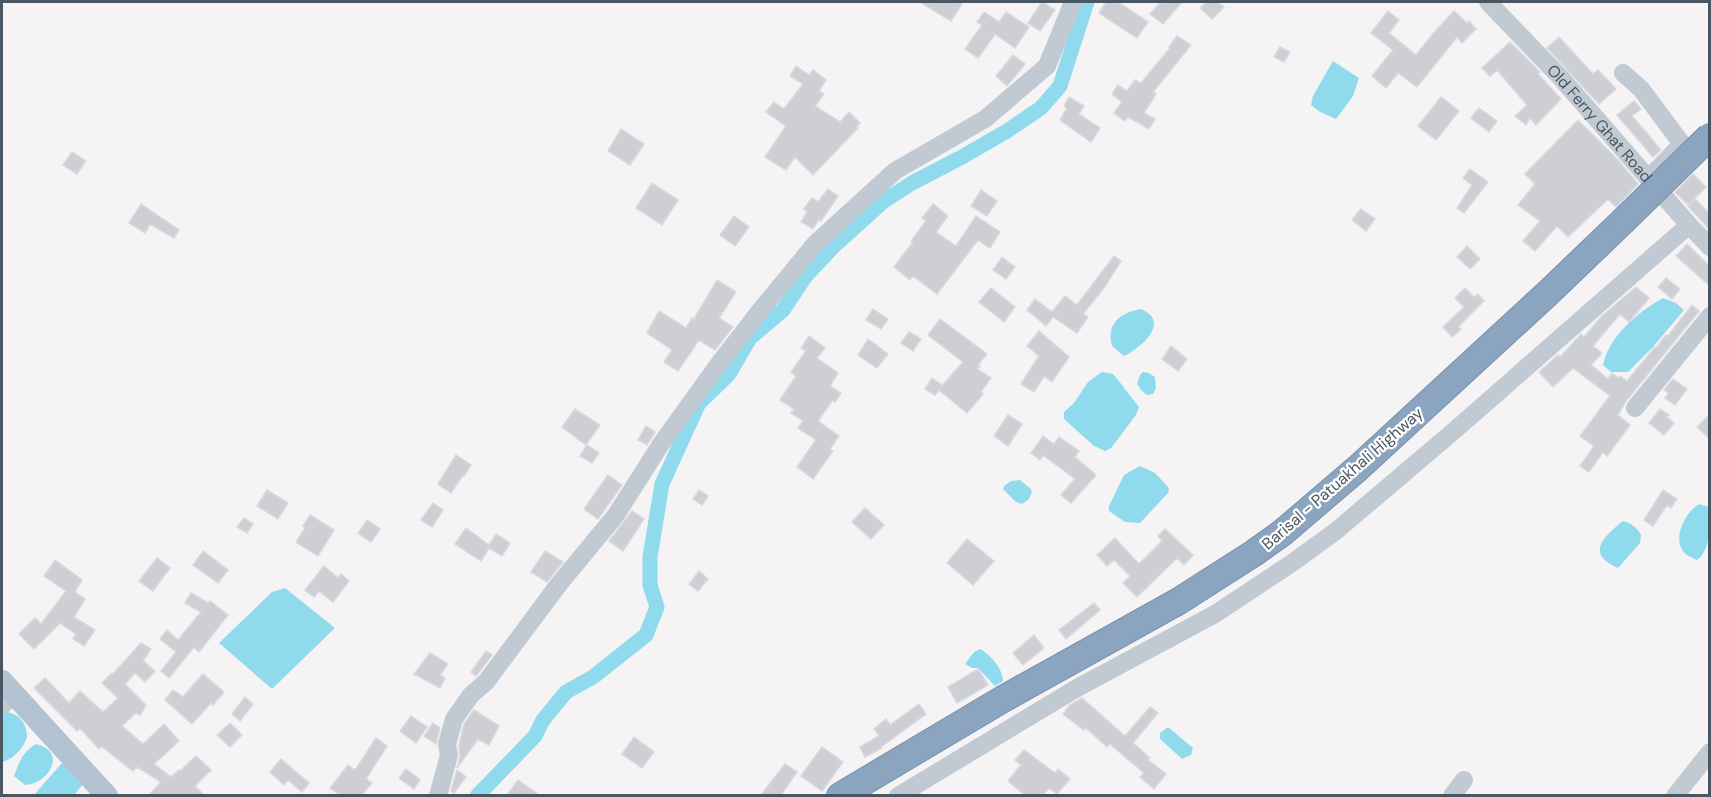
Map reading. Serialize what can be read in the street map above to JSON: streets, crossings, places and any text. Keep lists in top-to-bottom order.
{
  "streets": {
    "highway": ["Barisal - Patuakhali Highway"],
    "street": ["Old Ferry Ghat Road"]
  }
}
